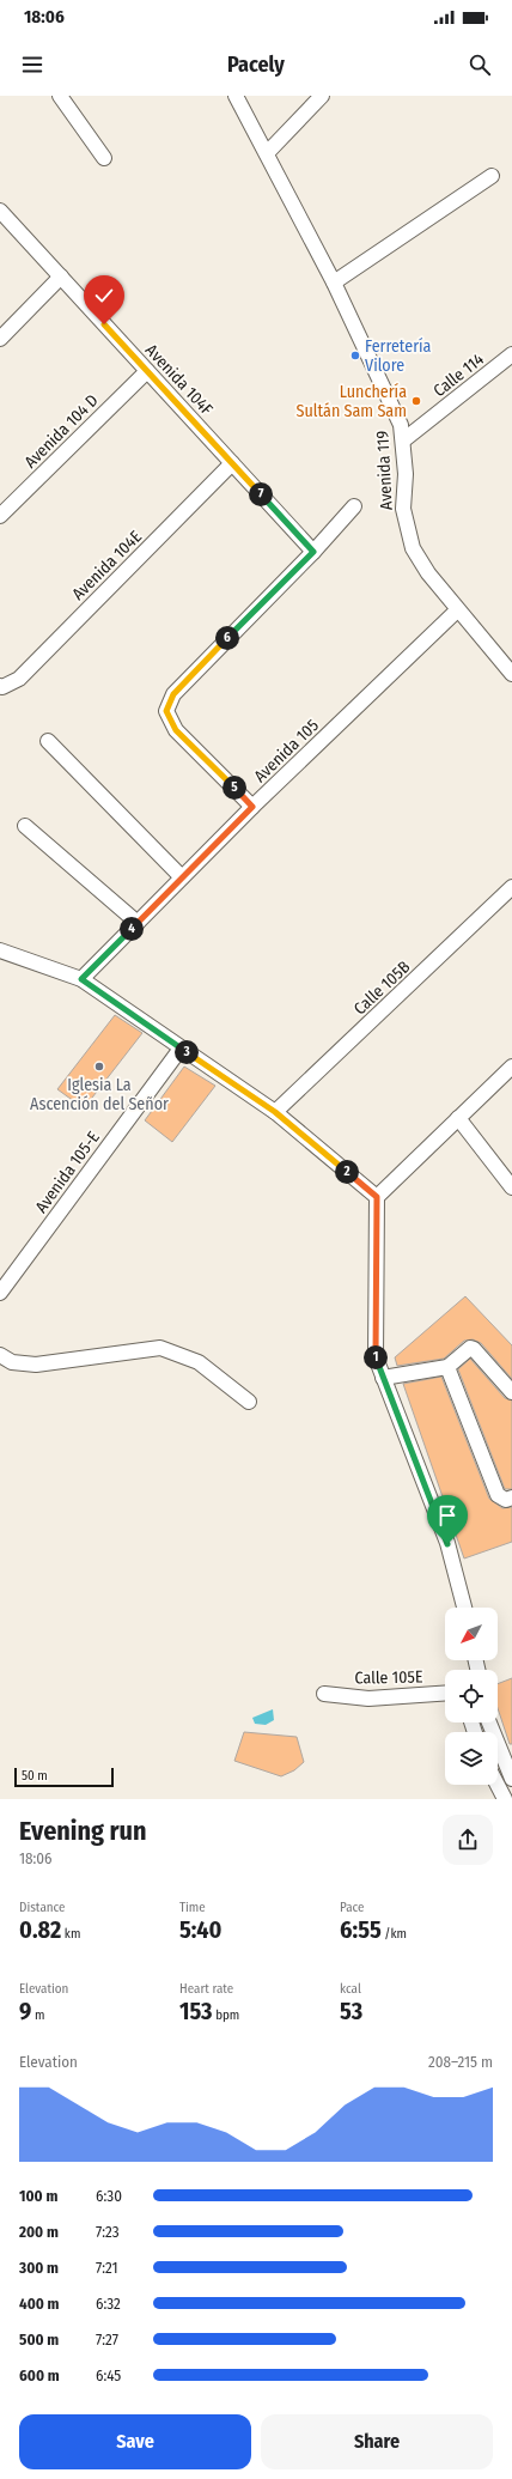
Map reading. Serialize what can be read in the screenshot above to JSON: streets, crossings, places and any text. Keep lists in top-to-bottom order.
{
  "streets": {
    "street": [
      "Calle 114",
      "Avenida 104F",
      "Avenida 104 D",
      "Avenida 119",
      "Avenida 104E",
      "Avenida 105",
      "Calle 105B",
      "Avenida 105-E",
      "Calle 105E"
    ]
  },
  "crossings": [
    ["Calle 114", "Avenida 119"],
    ["Avenida 104F", "Avenida 104 D"],
    ["Avenida 104F", "Avenida 104E"],
    ["Avenida 119", "Avenida 105"]
  ],
  "places": ["Ferretería Vilore", "Lunchería Sultán Sam Sam", "Iglesia La Ascención del Señor"],
  "scale_bar": "50 m",
  "north": "bottom left",
  "page": {
    "status": "18:06",
    "header": "Pacely",
    "pins": [
      "7",
      "6",
      "5",
      "4",
      "3",
      "2",
      "1"
    ],
    "scale": "50 m",
    "heading": ["Evening run", "18:06"],
    "stats": [
      ["Distance", "0.82 km"],
      ["Time", "5:40"],
      ["Pace", "6:55 /km"],
      ["Elevation", "9 m"],
      ["Heart rate", "153 bpm"],
      ["kcal", "53"]
    ],
    "chart": ["Elevation", "208–215 m"],
    "list": [
      {
        "name": "100 m",
        "note": "6:30"
      },
      {
        "name": "200 m",
        "note": "7:23"
      },
      {
        "name": "300 m",
        "note": "7:21"
      },
      {
        "name": "400 m",
        "note": "6:32"
      },
      {
        "name": "500 m",
        "note": "7:27"
      },
      {
        "name": "600 m",
        "note": "6:45"
      }
    ],
    "buttons": ["Save", "Share"]
  }
}
